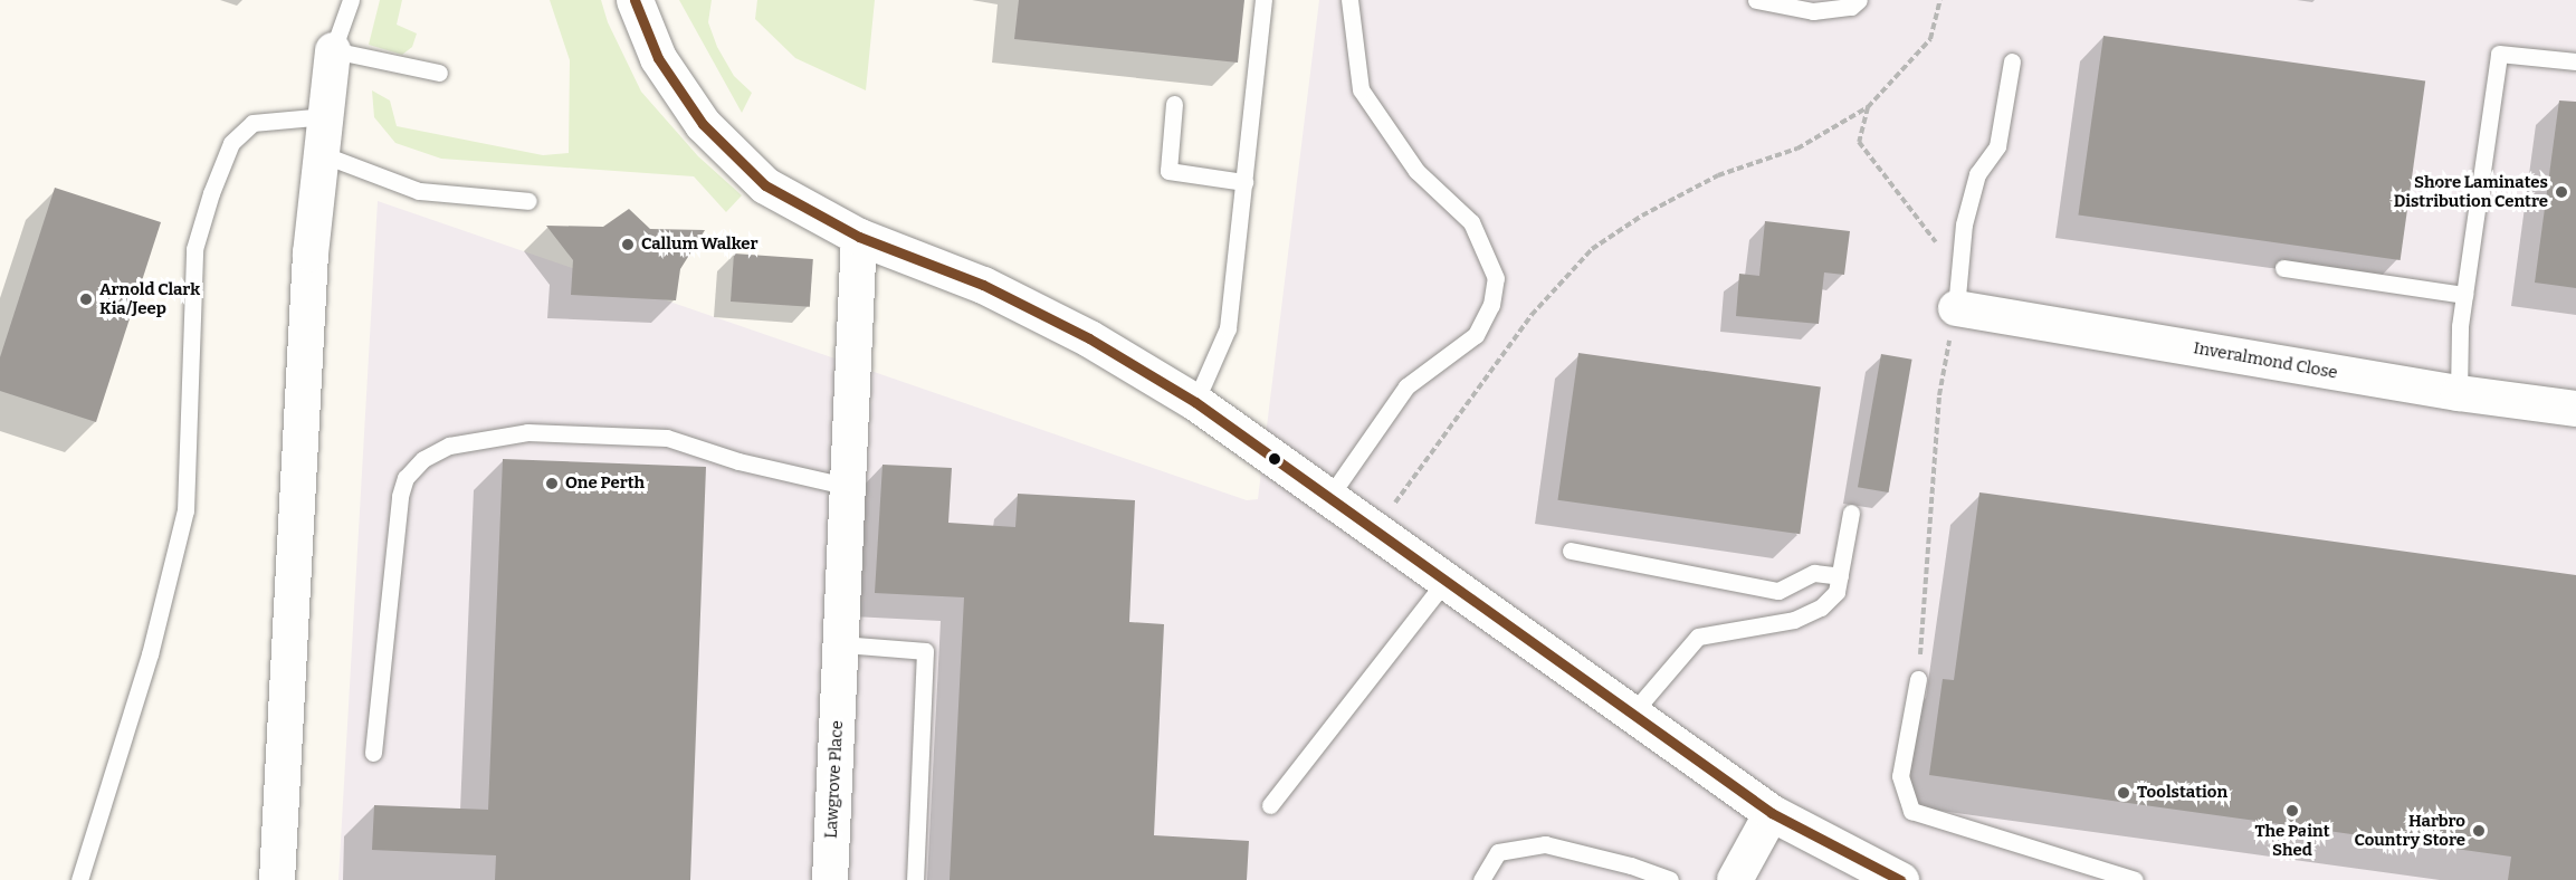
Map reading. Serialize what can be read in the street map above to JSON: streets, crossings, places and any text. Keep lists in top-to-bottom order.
{
  "streets": {
    "street": ["Inveralmond Close", "Lawgrove Place"]
  },
  "places": [
    "Shore Laminates Distribution Centre",
    "Callum Walker",
    "Arnold Clark Kia/Jeep",
    "One Perth",
    "Toolstation",
    "The Paint Shed",
    "Harbro Country Store"
  ]
}
